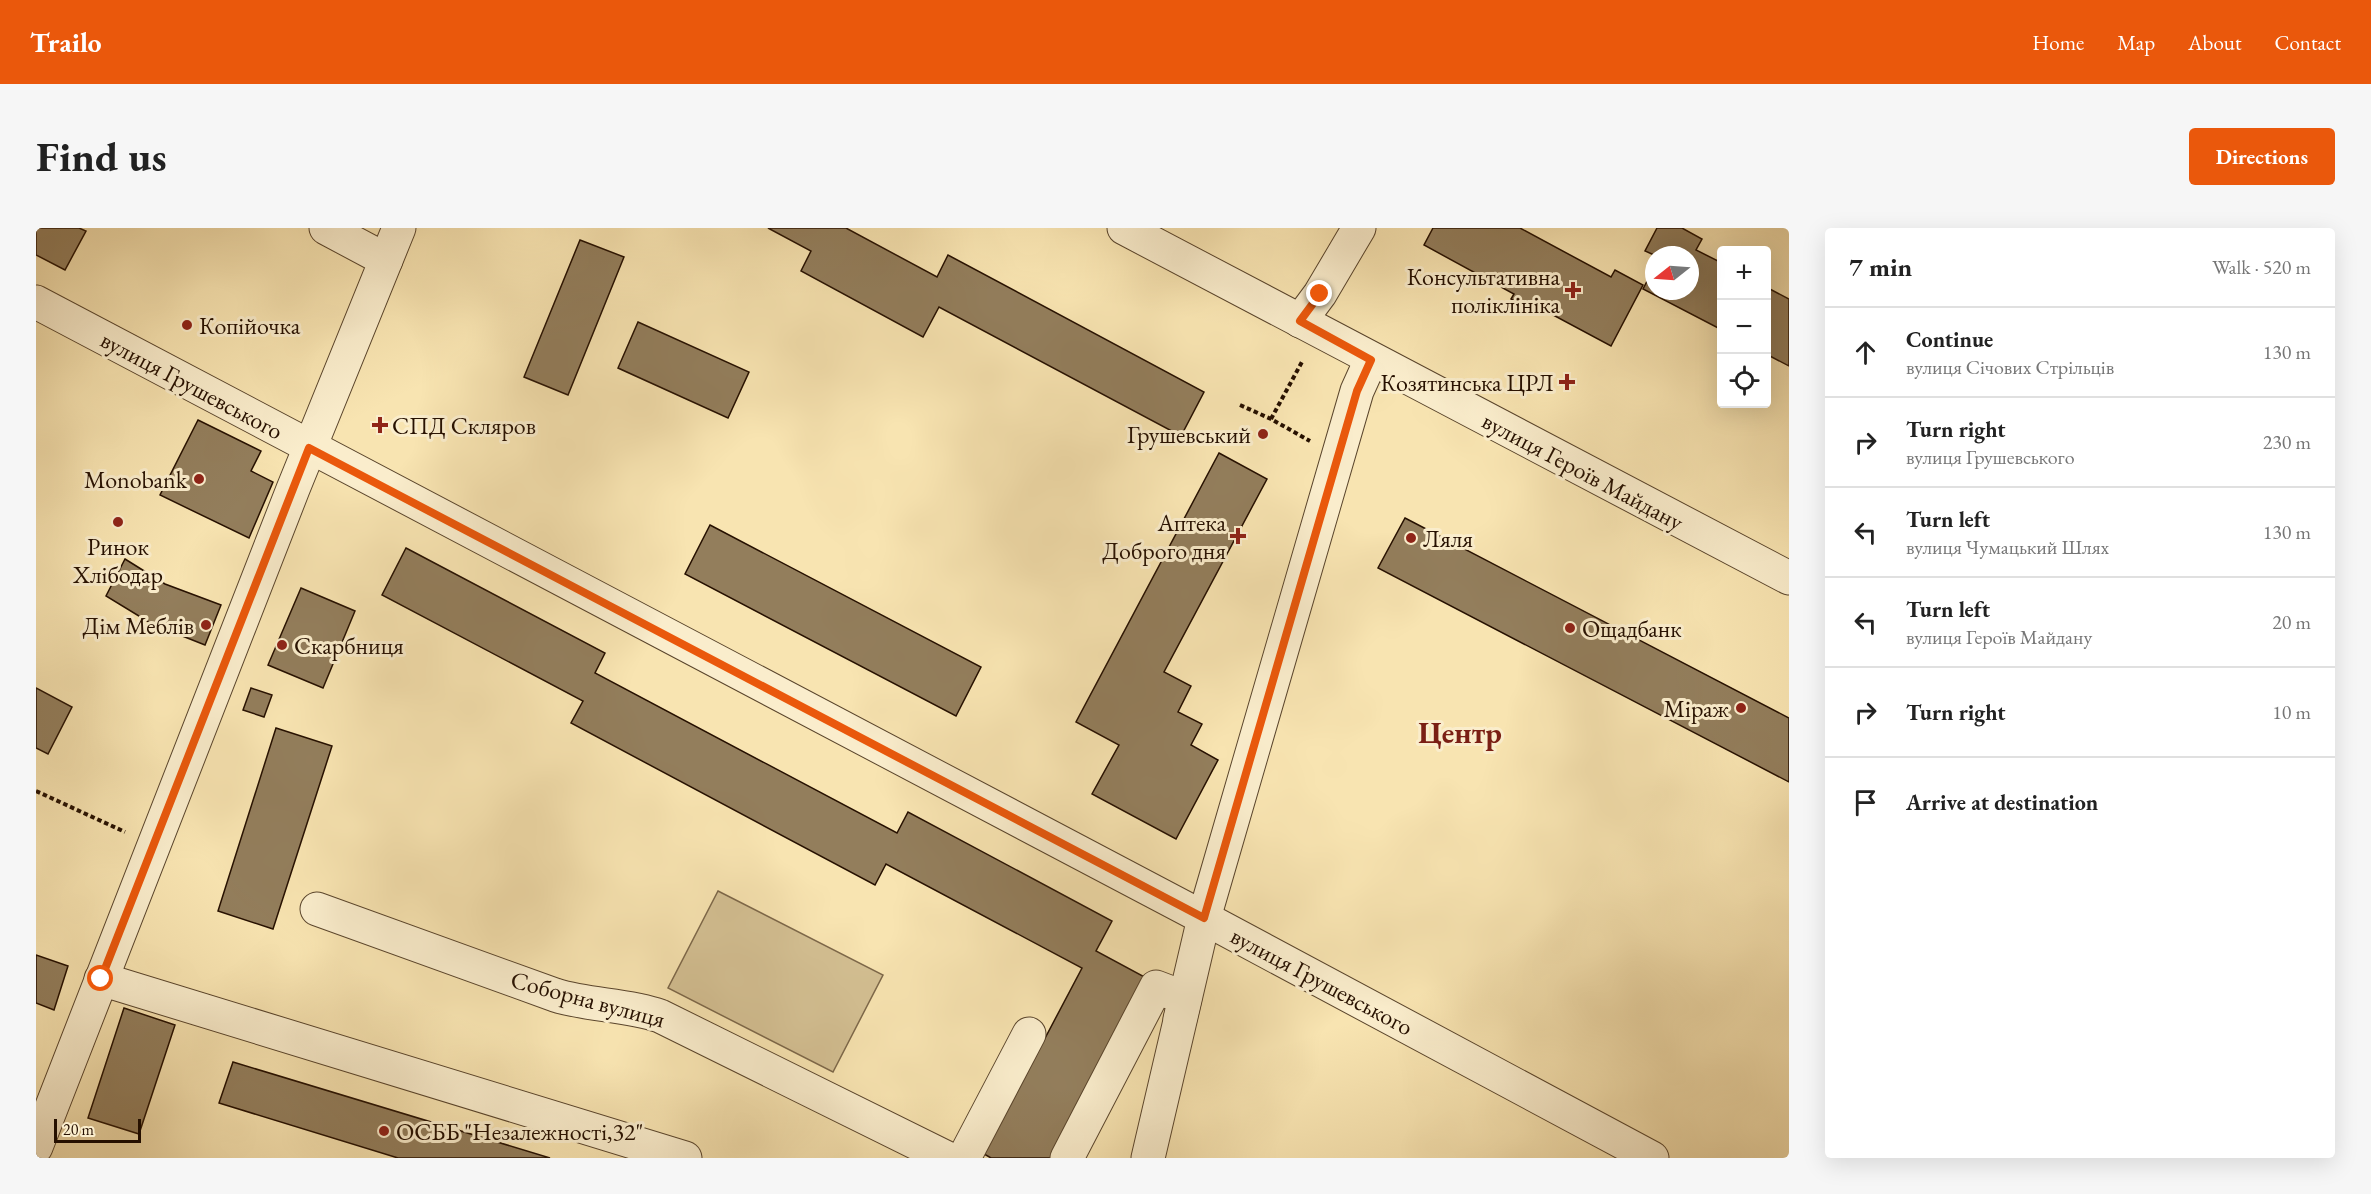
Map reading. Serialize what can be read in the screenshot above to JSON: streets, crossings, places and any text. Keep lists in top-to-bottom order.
{
  "streets": {
    "street": ["вулиця Грушевського", "вулиця Героїв Майдану", "Соборна вулиця"]
  },
  "districts": ["Центр"],
  "places": {
    "health": [
      "Консультативна поліклініка",
      "Козятинська ЦРЛ",
      "СПД Скляров",
      "Аптека Доброго дня"
    ],
    "other": [
      "Копійочка",
      "Грушевський",
      "Monobank",
      "Ринок Хлібодар",
      "Ляля",
      "Дім Меблів",
      "Ощадбанк",
      "Скарбниця",
      "Міраж",
      "ОСББ \"Незалежності,32\""
    ]
  },
  "scale_bar": "20 m",
  "north": "left",
  "page": {
    "header": "Trailo",
    "nav": [
      "Home",
      "Map",
      "About",
      "Contact"
    ],
    "buttons": "Directions",
    "title": "Find us",
    "heading": ["7 min", "Walk · 520 m"],
    "map_buttons": ["+", "−"],
    "list": [
      ["Continue", "вулиця Січових Стрільців", "130 m"],
      ["Turn right", "вулиця Грушевського", "230 m"],
      ["Turn left", "вулиця Чумацький Шлях", "130 m"],
      ["Turn left", "вулиця Героїв Майдану", "20 m"],
      ["Turn right", "10 m"],
      "Arrive at destination"
    ],
    "scale": "20 m"
  }
}
